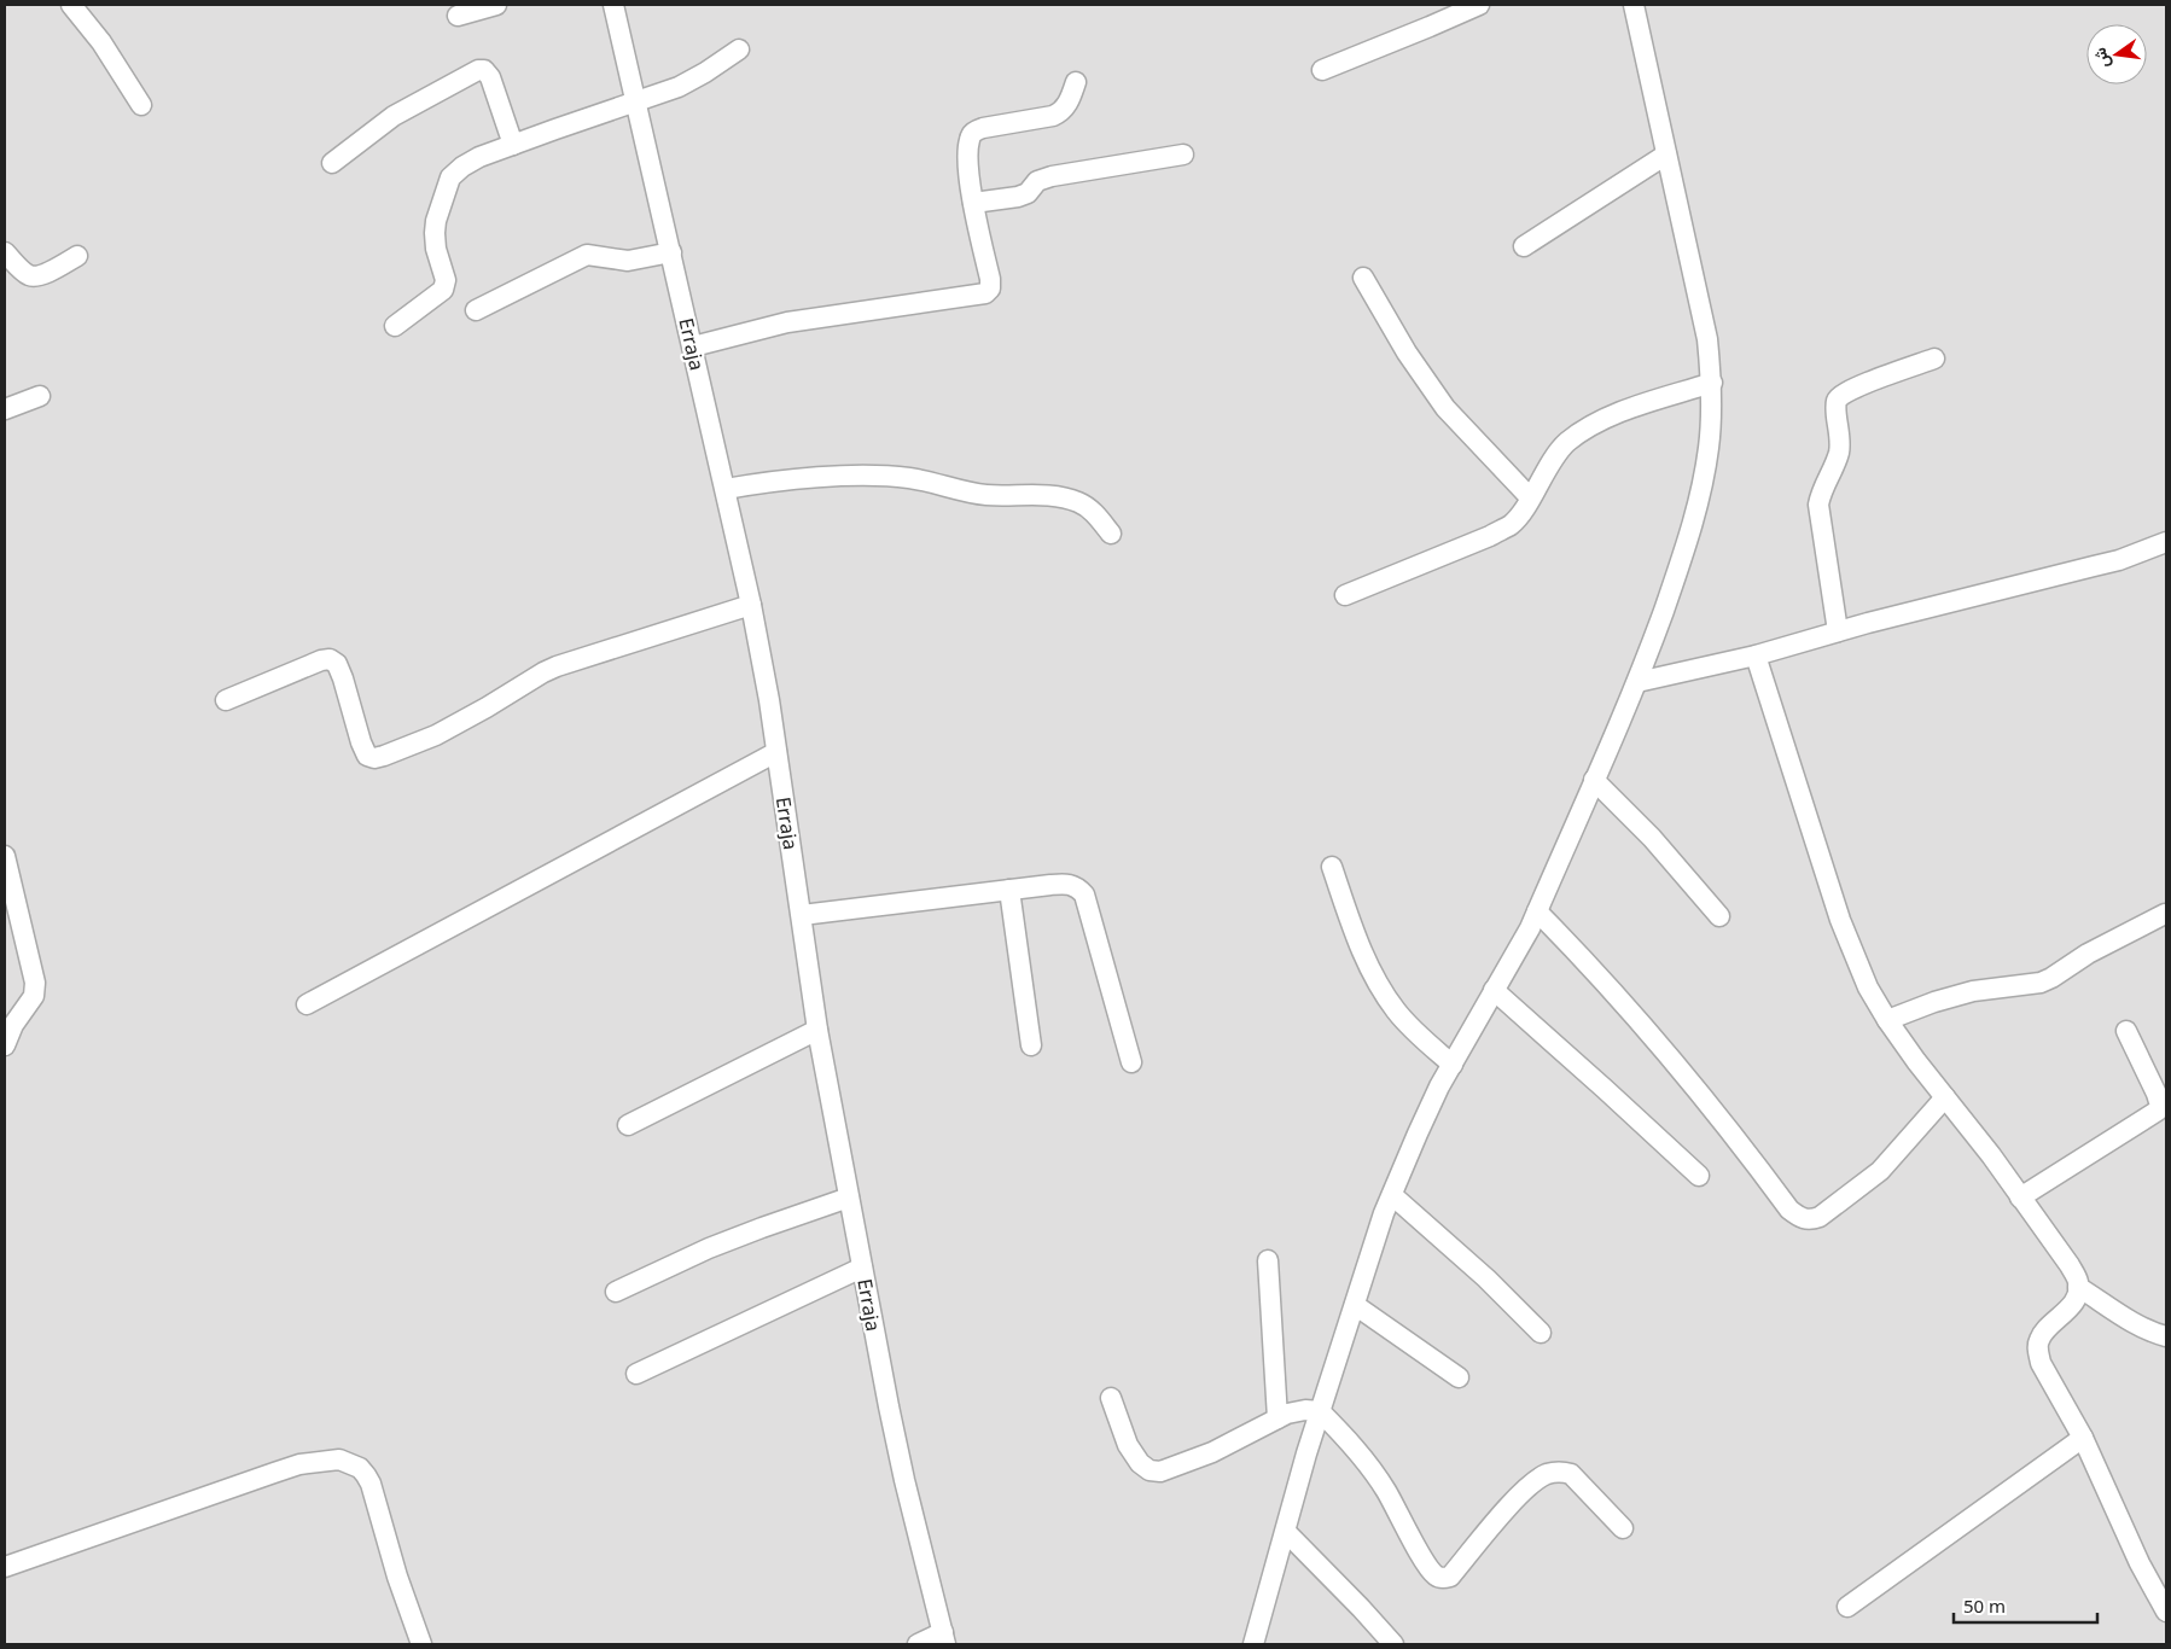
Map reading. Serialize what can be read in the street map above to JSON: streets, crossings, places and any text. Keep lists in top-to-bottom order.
{
  "streets": {
    "street": ["Erraja"]
  },
  "scale_bar": "50 m",
  "north": "left"
}
